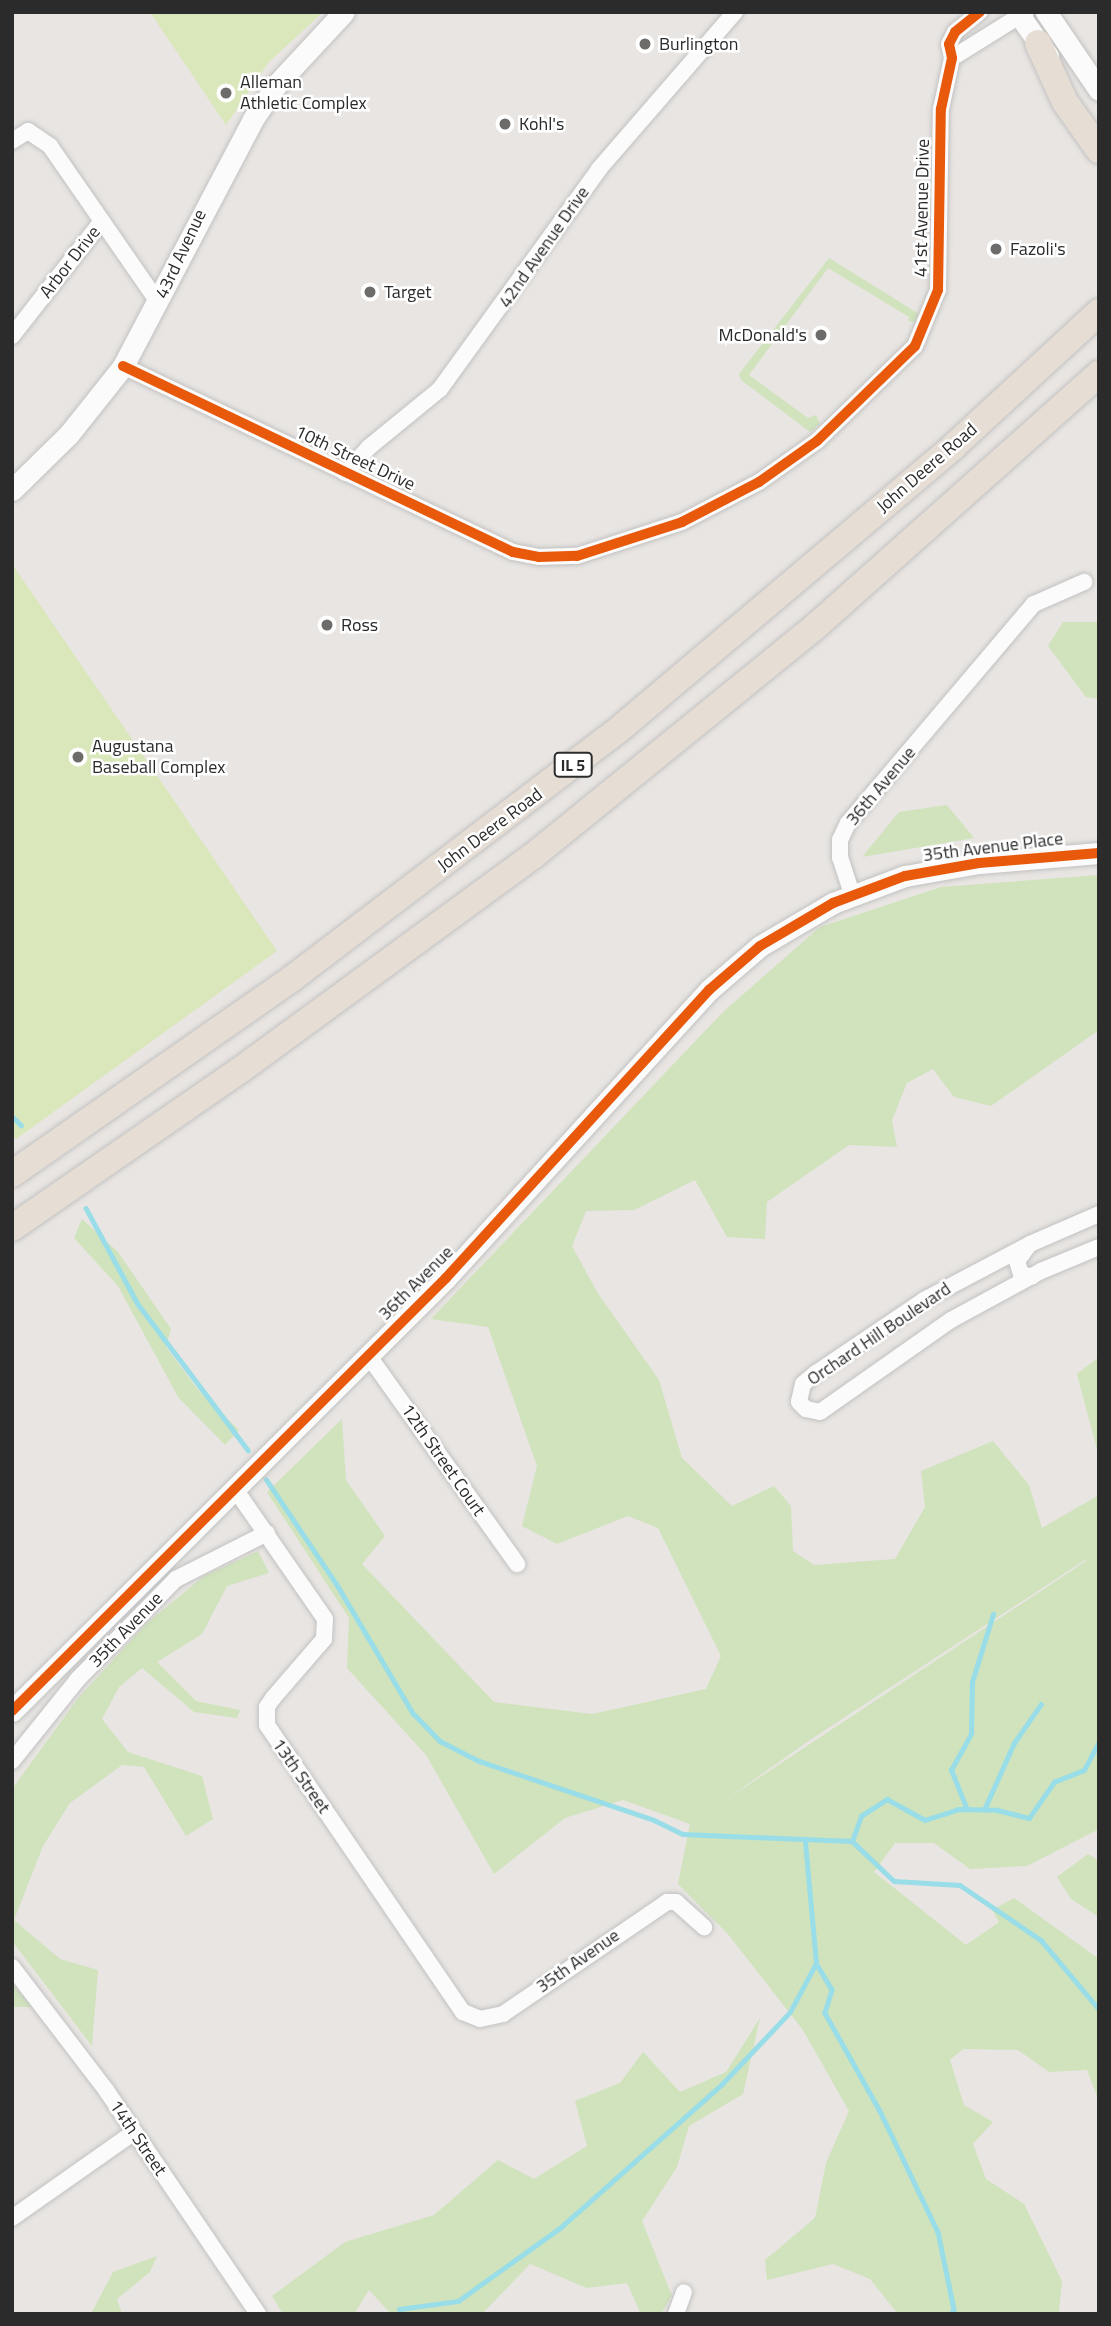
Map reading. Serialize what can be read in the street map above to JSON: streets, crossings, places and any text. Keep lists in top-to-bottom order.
{
  "streets": {
    "highway": ["John Deere Road", "IL 5"],
    "street": [
      "41st Avenue Drive",
      "42nd Avenue Drive",
      "43rd Avenue",
      "Arbor Drive",
      "10th Street Drive",
      "36th Avenue",
      "35th Avenue Place",
      "Orchard Hill Boulevard",
      "12th Street Court",
      "35th Avenue",
      "13th Street",
      "14th Street"
    ]
  },
  "crossings": [
    ["41st Avenue Drive", "10th Street Drive"],
    ["42nd Avenue Drive", "10th Street Drive"],
    ["43rd Avenue", "Arbor Drive"],
    ["43rd Avenue", "10th Street Drive"],
    ["36th Avenue", "35th Avenue Place"],
    ["36th Avenue", "12th Street Court"],
    ["36th Avenue", "13th Street"],
    ["35th Avenue", "13th Street"]
  ],
  "places": [
    "Burlington",
    "Alleman Athletic Complex",
    "Kohl's",
    "Fazoli's",
    "Target",
    "McDonald's",
    "Ross",
    "Augustana Baseball Complex"
  ]
}
